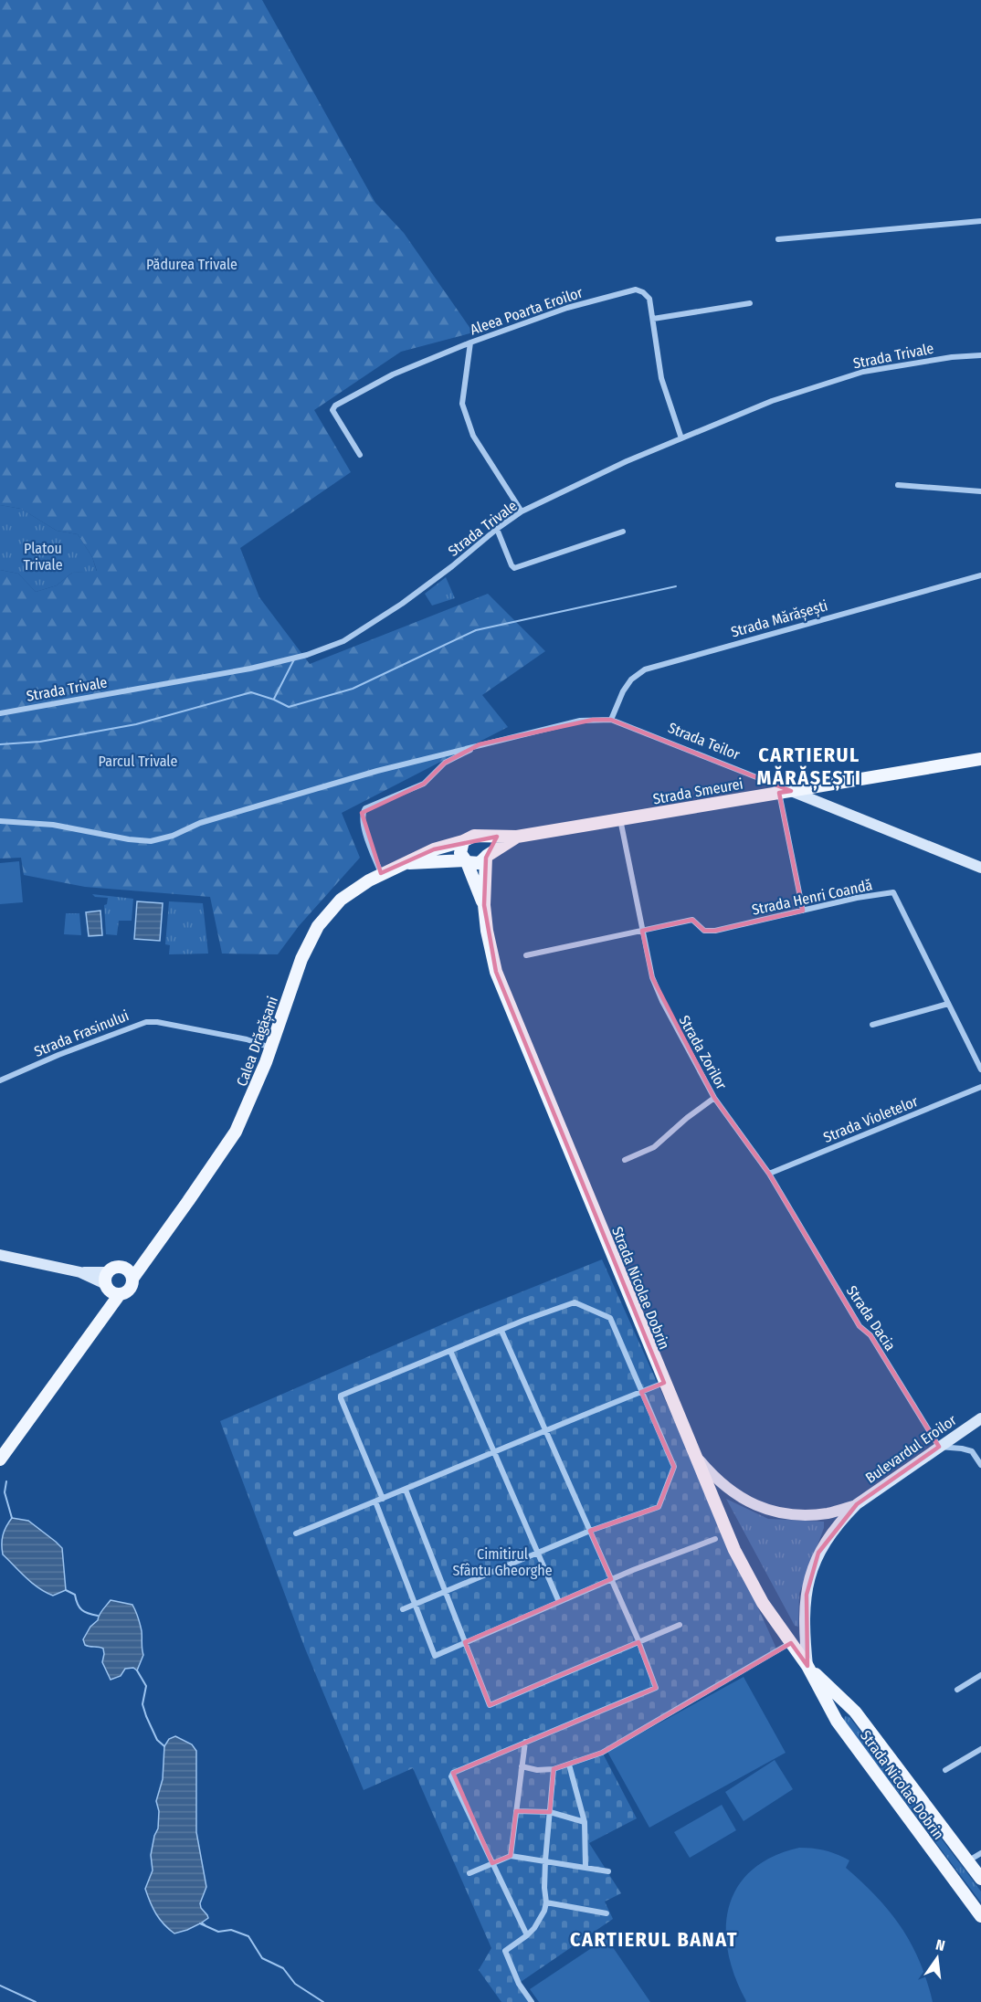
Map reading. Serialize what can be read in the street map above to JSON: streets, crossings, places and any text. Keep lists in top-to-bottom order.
{
  "streets": {
    "main road": ["Strada Smeurei", "Calea Drăgășani", "Strada Nicolae Dobrin"],
    "street": [
      "Aleea Poarta Eroilor",
      "Strada Trivale",
      "Strada Mărășești",
      "Strada Teilor",
      "Strada Henri Coandă",
      "Strada Frasinului",
      "Strada Zorilor",
      "Strada Violetelor",
      "Strada Dacia",
      "Bulevardul Eroilor"
    ]
  },
  "crossings": [
    ["Aleea Poarta Eroilor", "Strada Trivale"],
    ["Strada Mărășești", "Strada Teilor"],
    ["Strada Teilor", "Strada Smeurei"],
    ["Strada Smeurei", "Calea Drăgășani"],
    ["Strada Smeurei", "Strada Zorilor"],
    ["Strada Smeurei", "Strada Nicolae Dobrin"],
    ["Strada Henri Coandă", "Strada Zorilor"],
    ["Strada Frasinului", "Calea Drăgășani"],
    ["Calea Drăgășani", "Strada Nicolae Dobrin"],
    ["Strada Zorilor", "Strada Violetelor"],
    ["Strada Zorilor", "Strada Dacia"],
    ["Strada Violetelor", "Strada Dacia"],
    ["Strada Nicolae Dobrin", "Bulevardul Eroilor"],
    ["Strada Dacia", "Bulevardul Eroilor"]
  ],
  "districts": ["CARTIERUL MĂRĂȘEȘTI", "CARTIERUL BANAT"],
  "parks": [
    "Pădurea Trivale",
    "Platou Trivale",
    "Parcul Trivale",
    "Cimitirul Sfântu Gheorghe"
  ],
  "north": "top"
}
